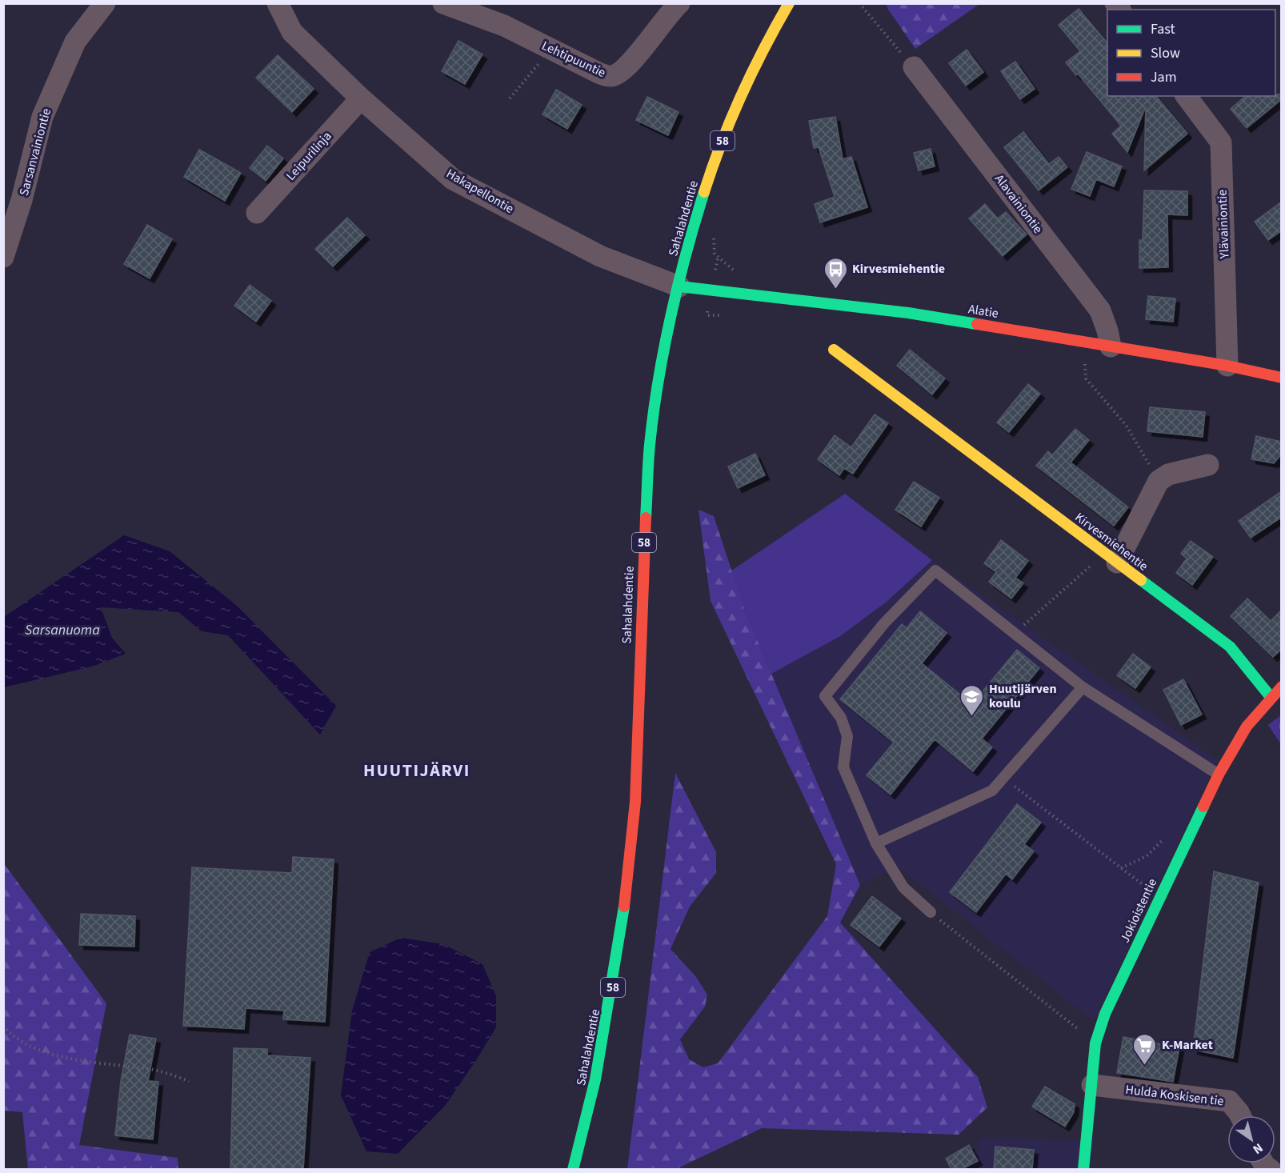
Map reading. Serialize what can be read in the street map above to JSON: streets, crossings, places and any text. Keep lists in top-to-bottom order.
{
  "streets": {
    "street": [
      "Lehtipuuntie",
      "58",
      "Sarsanvainiontie",
      "Leipurilinja",
      "Hakapellontie",
      "Alavainiontie",
      "Sahalahdentie",
      "Ylävainiontie",
      "Alatie",
      "Kirvesmiehentie",
      "Jokioistentie",
      "Hulda Koskisen tie"
    ]
  },
  "crossings": [
    ["Leipurilinja", "Hakapellontie"],
    ["Hakapellontie", "Sahalahdentie"],
    ["Hakapellontie", "Alatie"],
    ["Alavainiontie", "Alatie"],
    ["Sahalahdentie", "Alatie"],
    ["Ylävainiontie", "Alatie"],
    ["Kirvesmiehentie", "Jokioistentie"],
    ["Jokioistentie", "Hulda Koskisen tie"]
  ],
  "districts": ["HUUTIJÄRVI"],
  "water": ["Sarsanuoma"],
  "places": {
    "bus stop": ["Kirvesmiehentie"],
    "school or university": ["Huutijärven koulu"],
    "supermarket": ["K-Market"]
  },
  "legend": ["Fast", "Slow", "Jam"],
  "north": "bottom right"
}
